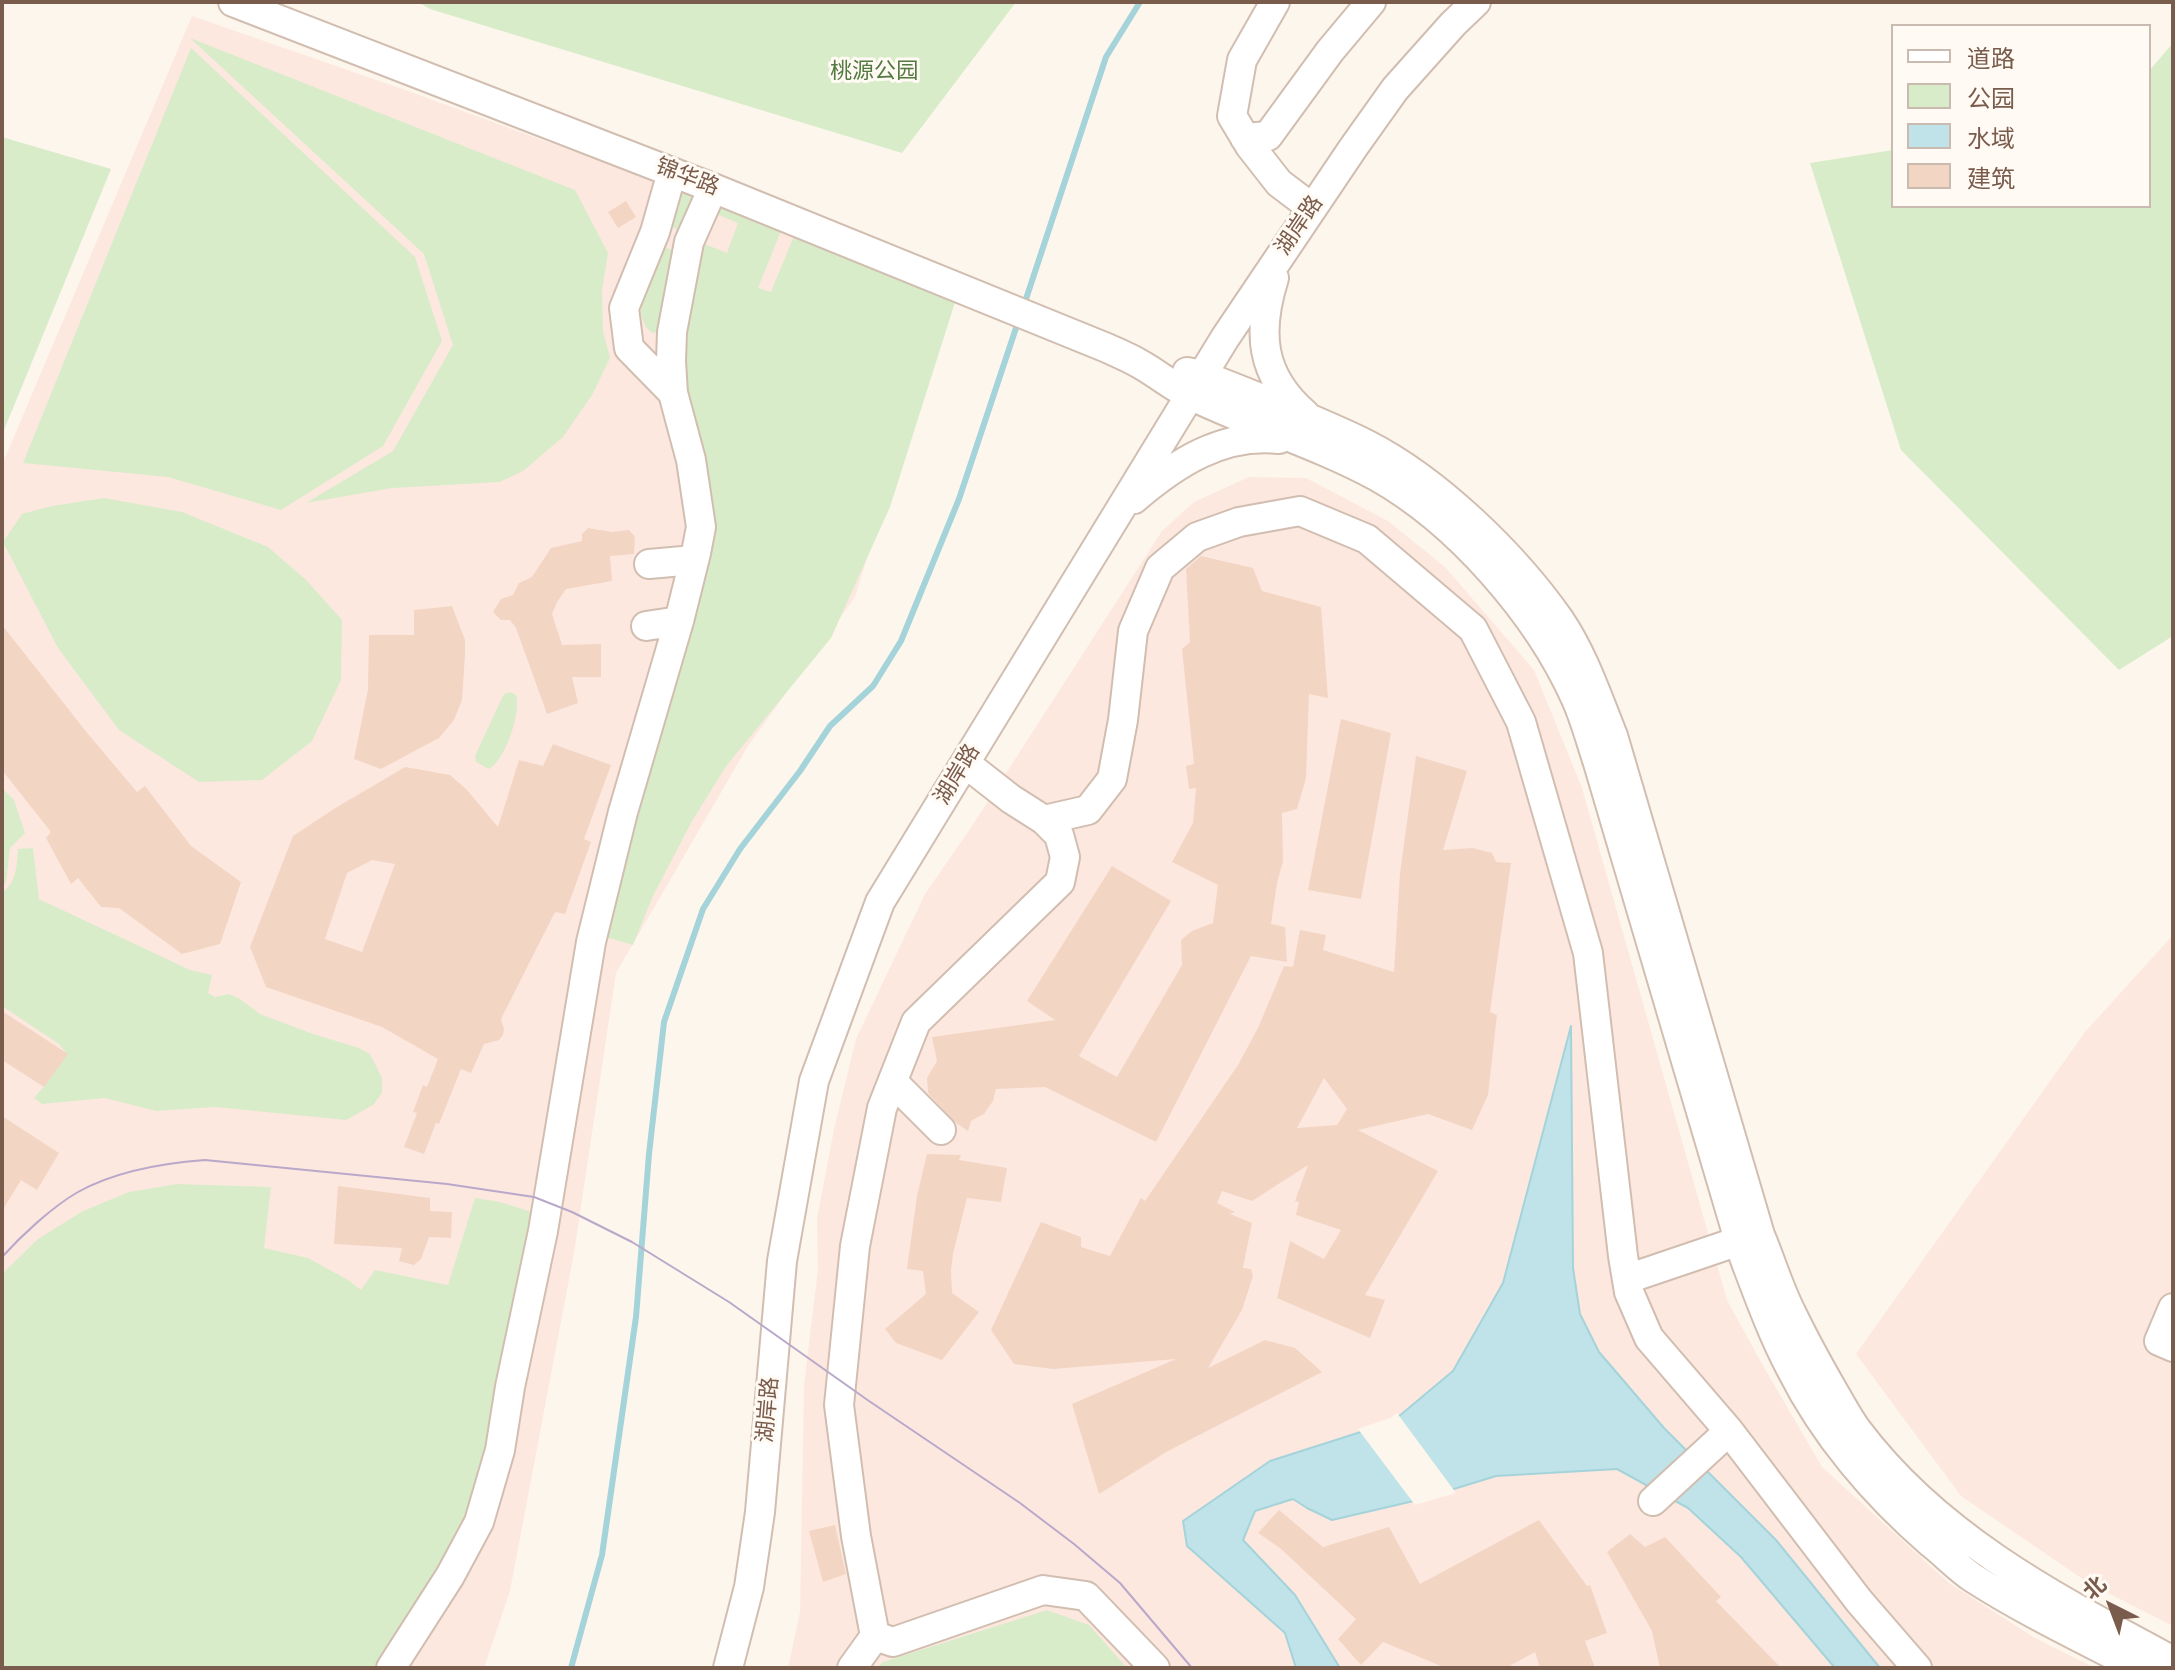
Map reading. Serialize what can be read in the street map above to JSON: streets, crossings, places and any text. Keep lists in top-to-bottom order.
{
  "streets": {
    "street": ["锦华路", "湖岸路"]
  },
  "crossings": [
    ["锦华路", "湖岸路"]
  ],
  "parks": ["桃源公园"],
  "legend": [
    "道路",
    "公园",
    "水域",
    "建筑"
  ],
  "north": "top left"
}
